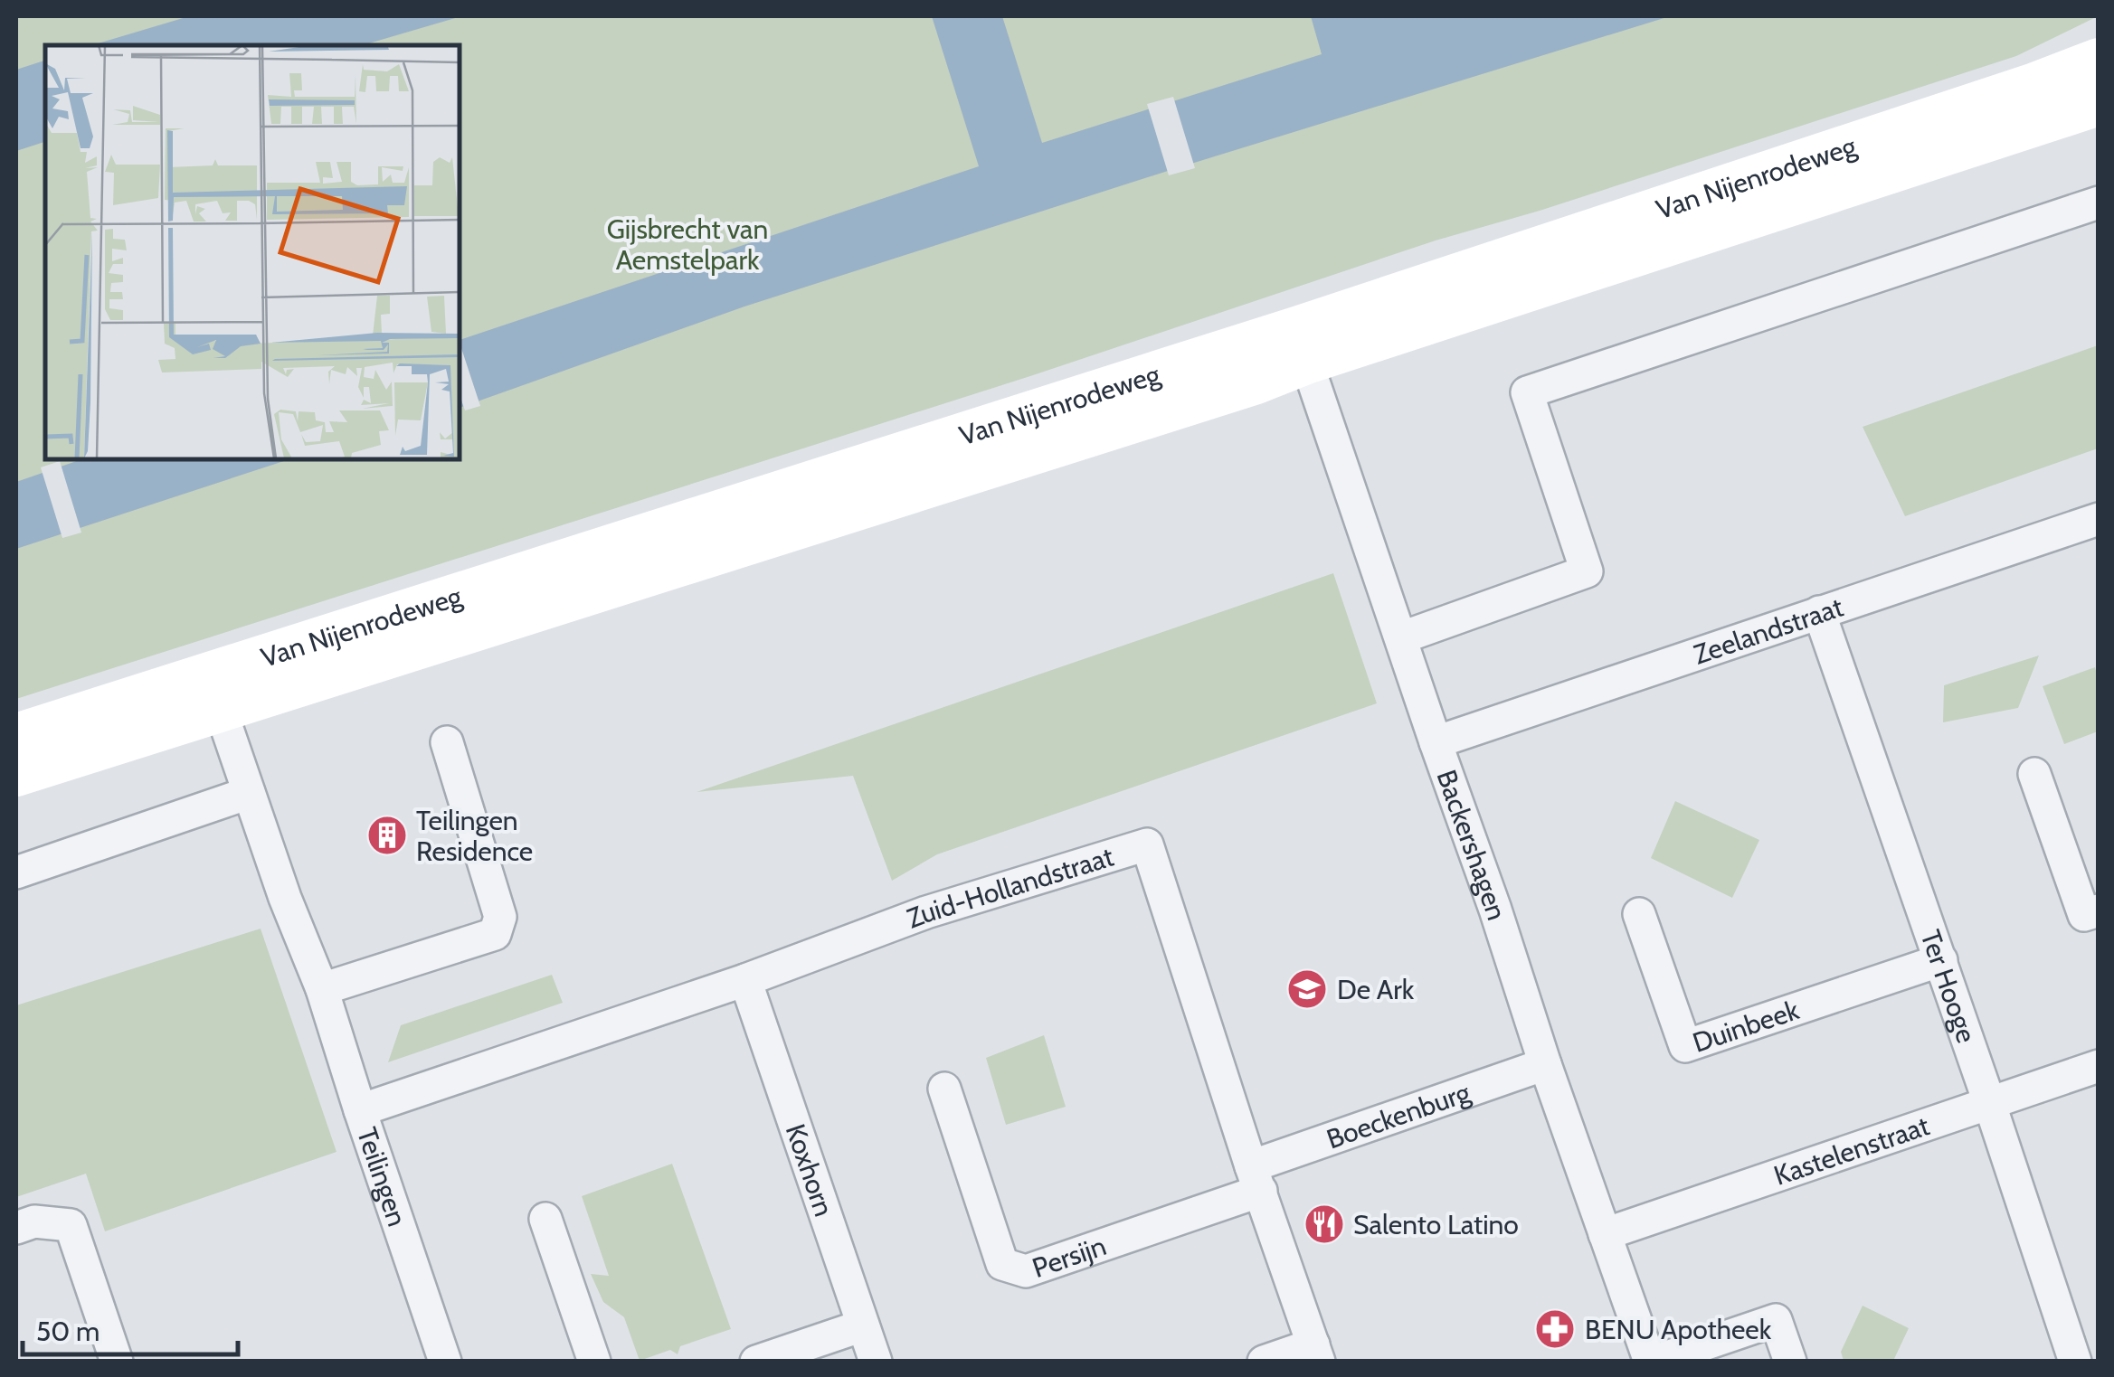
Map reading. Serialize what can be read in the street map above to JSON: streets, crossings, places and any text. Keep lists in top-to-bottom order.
{
  "streets": {
    "main road": ["Van Nijenrodeweg"],
    "street": [
      "Zeelandstraat",
      "Backershagen",
      "Zuid-Hollandstraat",
      "Ter Hooge",
      "Duinbeek",
      "Boeckenburg",
      "Kastelenstraat",
      "Koxhorn",
      "Teilingen",
      "Persijn"
    ]
  },
  "crossings": [
    ["Van Nijenrodeweg", "Backershagen"],
    ["Van Nijenrodeweg", "Teilingen"],
    ["Zeelandstraat", "Backershagen"],
    ["Zeelandstraat", "Ter Hooge"],
    ["Backershagen", "Boeckenburg"],
    ["Backershagen", "Kastelenstraat"],
    ["Zuid-Hollandstraat", "Boeckenburg"],
    ["Zuid-Hollandstraat", "Koxhorn"],
    ["Zuid-Hollandstraat", "Teilingen"],
    ["Zuid-Hollandstraat", "Persijn"],
    ["Ter Hooge", "Duinbeek"],
    ["Ter Hooge", "Kastelenstraat"],
    ["Boeckenburg", "Persijn"]
  ],
  "parks": ["Gijsbrecht van Aemstelpark"],
  "places": {
    "building": ["Teilingen Residence"],
    "school or university": ["De Ark"],
    "restaurant": ["Salento Latino"],
    "pharmacy": ["BENU Apotheek"]
  },
  "scale_bar": "50 m"
}
